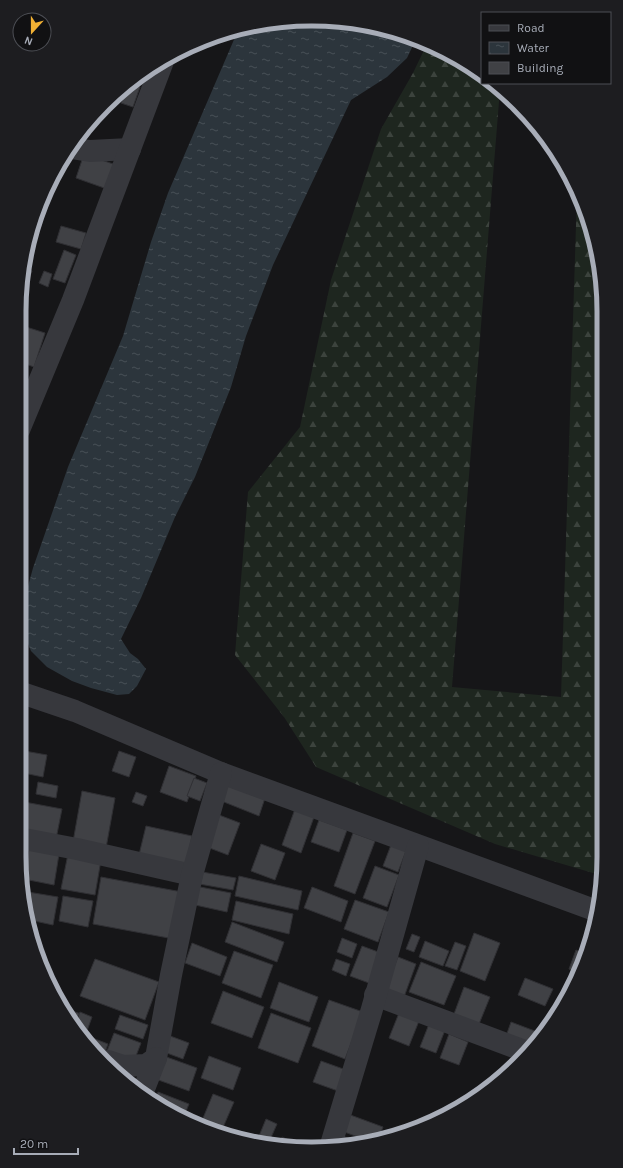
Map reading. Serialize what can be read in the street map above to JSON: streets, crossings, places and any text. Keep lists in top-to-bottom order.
{
  "legend": ["Road", "Water", "Building"],
  "scale_bar": "20 m",
  "north": "bottom"
}
